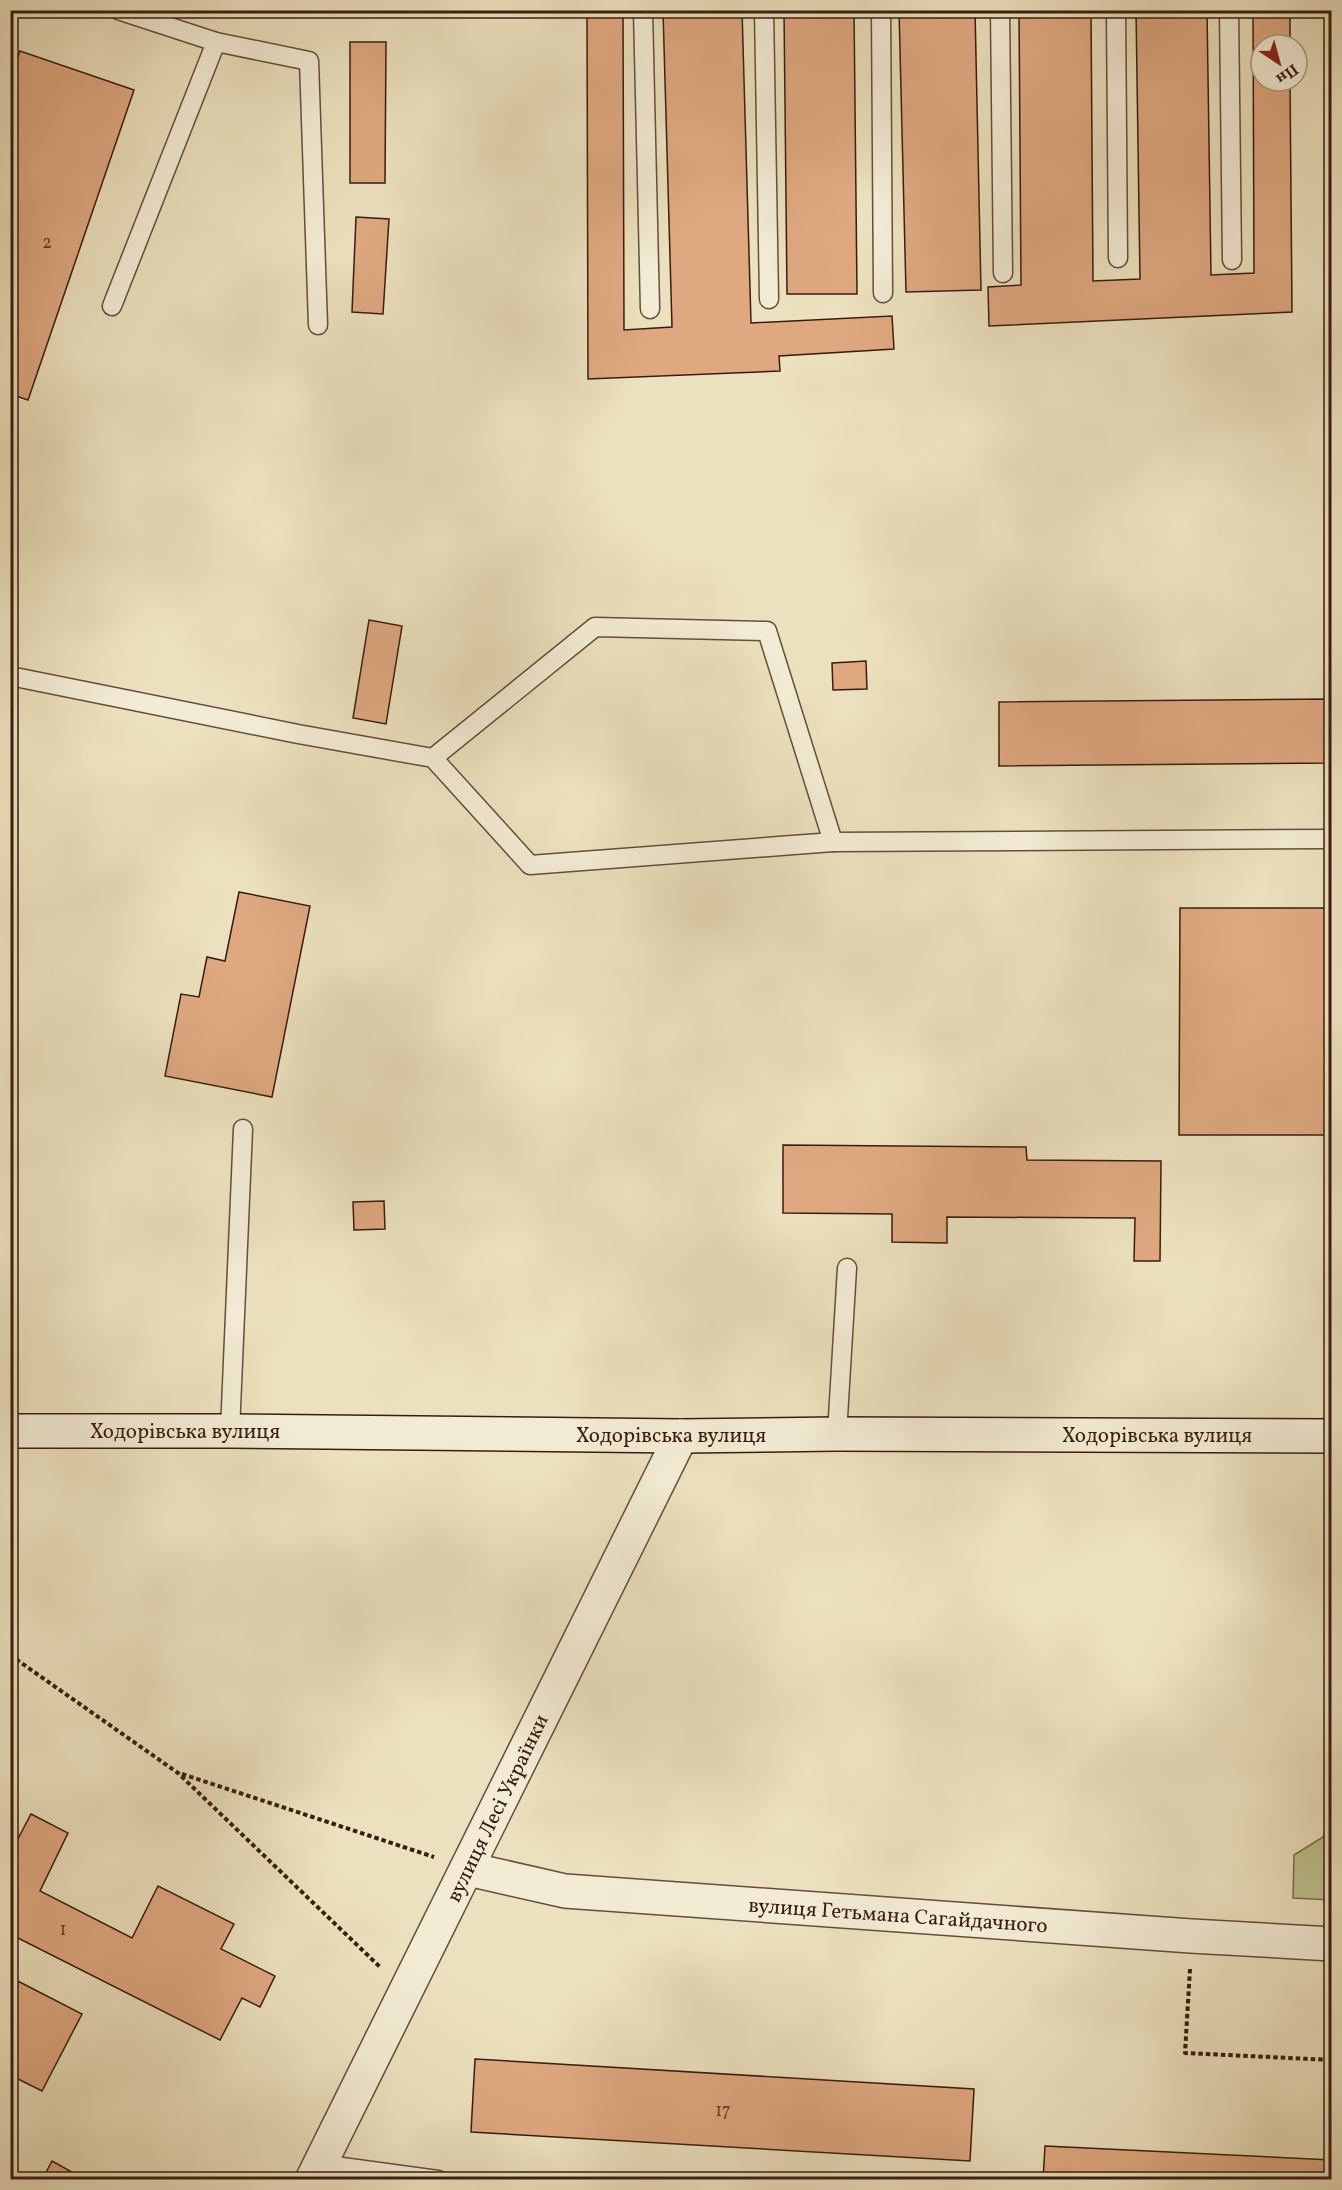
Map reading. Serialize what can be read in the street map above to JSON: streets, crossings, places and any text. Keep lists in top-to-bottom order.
{
  "streets": {
    "street": ["Ходорівська вулиця", "вулиця Лесі Українки", "вулиця Гетьмана Сагайдачного"]
  },
  "crossings": [
    ["Ходорівська вулиця", "вулиця Лесі Українки"],
    ["вулиця Лесі Українки", "вулиця Гетьмана Сагайдачного"]
  ],
  "house_numbers": ["2", "1", "17"],
  "north": "bottom right"
}
